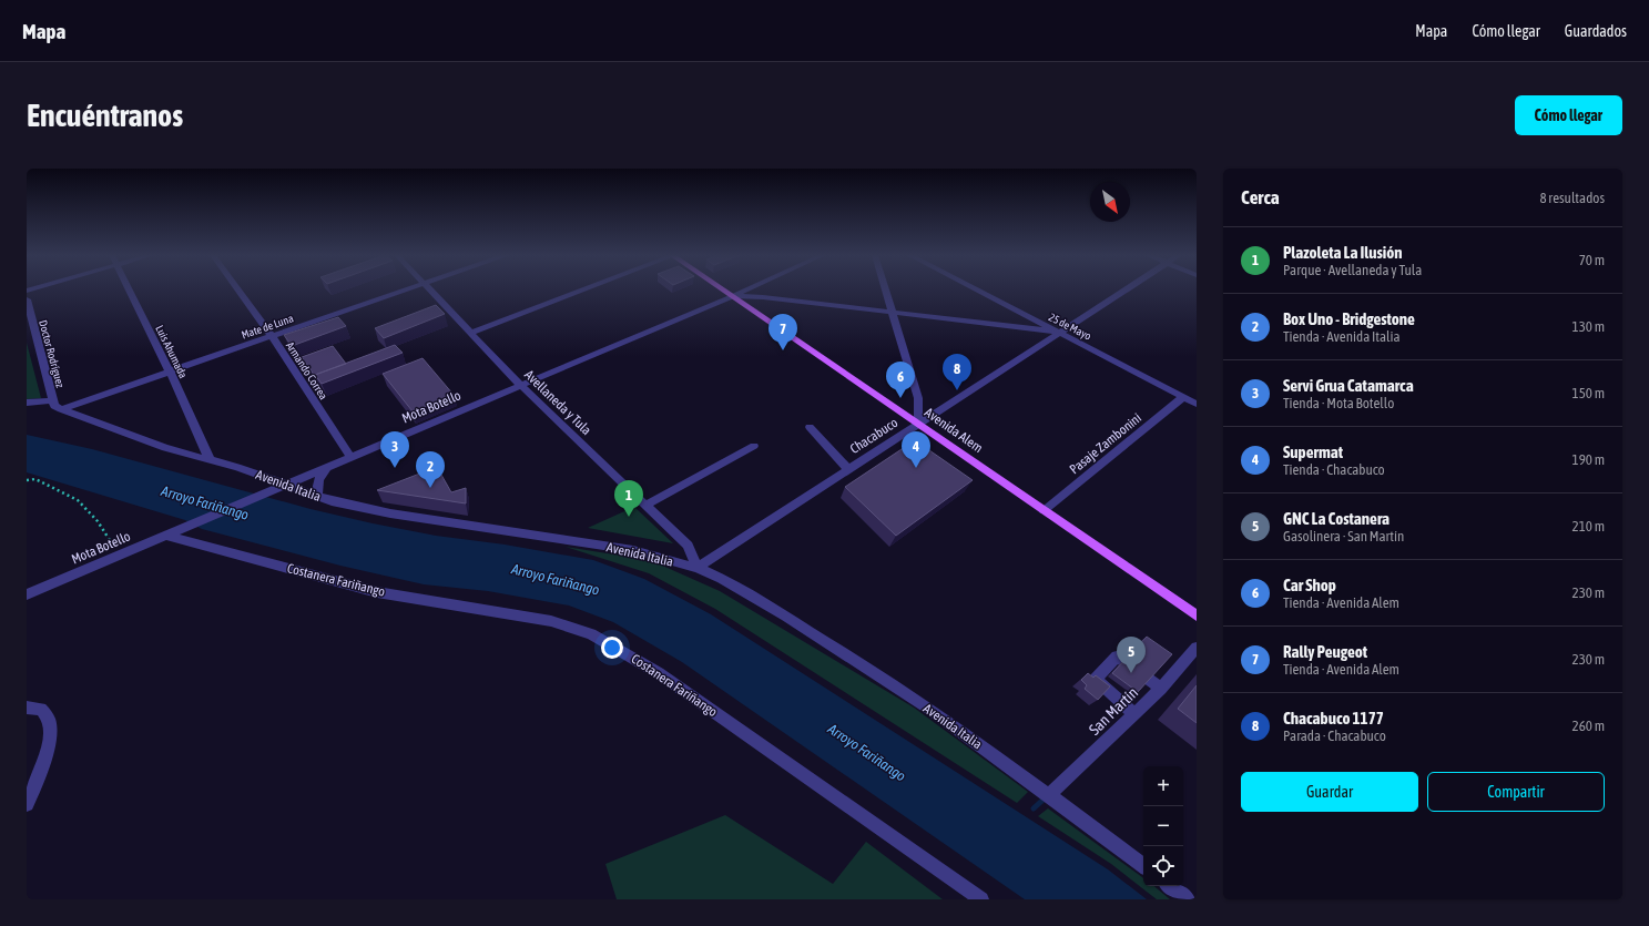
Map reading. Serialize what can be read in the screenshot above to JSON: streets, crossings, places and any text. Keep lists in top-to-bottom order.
{
  "streets": {
    "main road": ["Avenida Alem"],
    "street": [
      "Mate de Luna",
      "25 de Mayo",
      "Luis Ahumada",
      "Doctor Rodríguez",
      "Armando Correa",
      "Avellaneda y Tula",
      "Mota Botello",
      "Chacabuco",
      "Pasaje Zambonini",
      "Avenida Italia",
      "Costanera Fariñango",
      "San Martín"
    ]
  },
  "crossings": [
    ["Mate de Luna", "Luis Ahumada"],
    ["Mate de Luna", "Doctor Rodríguez"],
    ["Mate de Luna", "Armando Correa"],
    ["Mate de Luna", "Avenida Italia"],
    ["25 de Mayo", "Chacabuco"],
    ["25 de Mayo", "Pasaje Zambonini"],
    ["Luis Ahumada", "Avenida Italia"],
    ["Doctor Rodríguez", "Avenida Italia"],
    ["Armando Correa", "Mota Botello"],
    ["Avellaneda y Tula", "Mota Botello"],
    ["Avellaneda y Tula", "Chacabuco"],
    ["Avellaneda y Tula", "Avenida Italia"],
    ["Mota Botello", "Avenida Alem"],
    ["Mota Botello", "Avenida Italia"],
    ["Mota Botello", "Costanera Fariñango"],
    ["Avenida Alem", "Chacabuco"],
    ["Avenida Alem", "Pasaje Zambonini"],
    ["Chacabuco", "Avenida Italia"],
    ["Avenida Italia", "San Martín"]
  ],
  "water": ["Arroyo Fariñango"],
  "north": "bottom right",
  "page": {
    "header": "Mapa",
    "nav": ["Mapa", "Cómo llegar", "Guardados"],
    "buttons": [
      "Cómo llegar",
      ["Guardar", "Compartir"]
    ],
    "title": "Encuéntranos",
    "heading": ["Cerca", "8 resultados"],
    "list": [
      {
        "mark": "1",
        "name": "Plazoleta La Ilusión",
        "note": "Parque · Avellaneda y Tula",
        "value": "70 m"
      },
      {
        "mark": "2",
        "name": "Box Uno - Bridgestone",
        "note": "Tienda · Avenida Italia",
        "value": "130 m"
      },
      {
        "mark": "3",
        "name": "Servi Grua Catamarca",
        "note": "Tienda · Mota Botello",
        "value": "150 m"
      },
      {
        "mark": "4",
        "name": "Supermat",
        "note": "Tienda · Chacabuco",
        "value": "190 m"
      },
      {
        "mark": "5",
        "name": "GNC La Costanera",
        "note": "Gasolinera · San Martín",
        "value": "210 m"
      },
      {
        "mark": "6",
        "name": "Car Shop",
        "note": "Tienda · Avenida Alem",
        "value": "230 m"
      },
      {
        "mark": "7",
        "name": "Rally Peugeot",
        "note": "Tienda · Avenida Alem",
        "value": "230 m"
      },
      {
        "mark": "8",
        "name": "Chacabuco 1177",
        "note": "Parada · Chacabuco",
        "value": "260 m"
      }
    ],
    "pins": [
      "7",
      "8",
      "6",
      "3",
      "4",
      "2",
      "1",
      "5"
    ],
    "map_buttons": ["+", "−"]
  }
}
